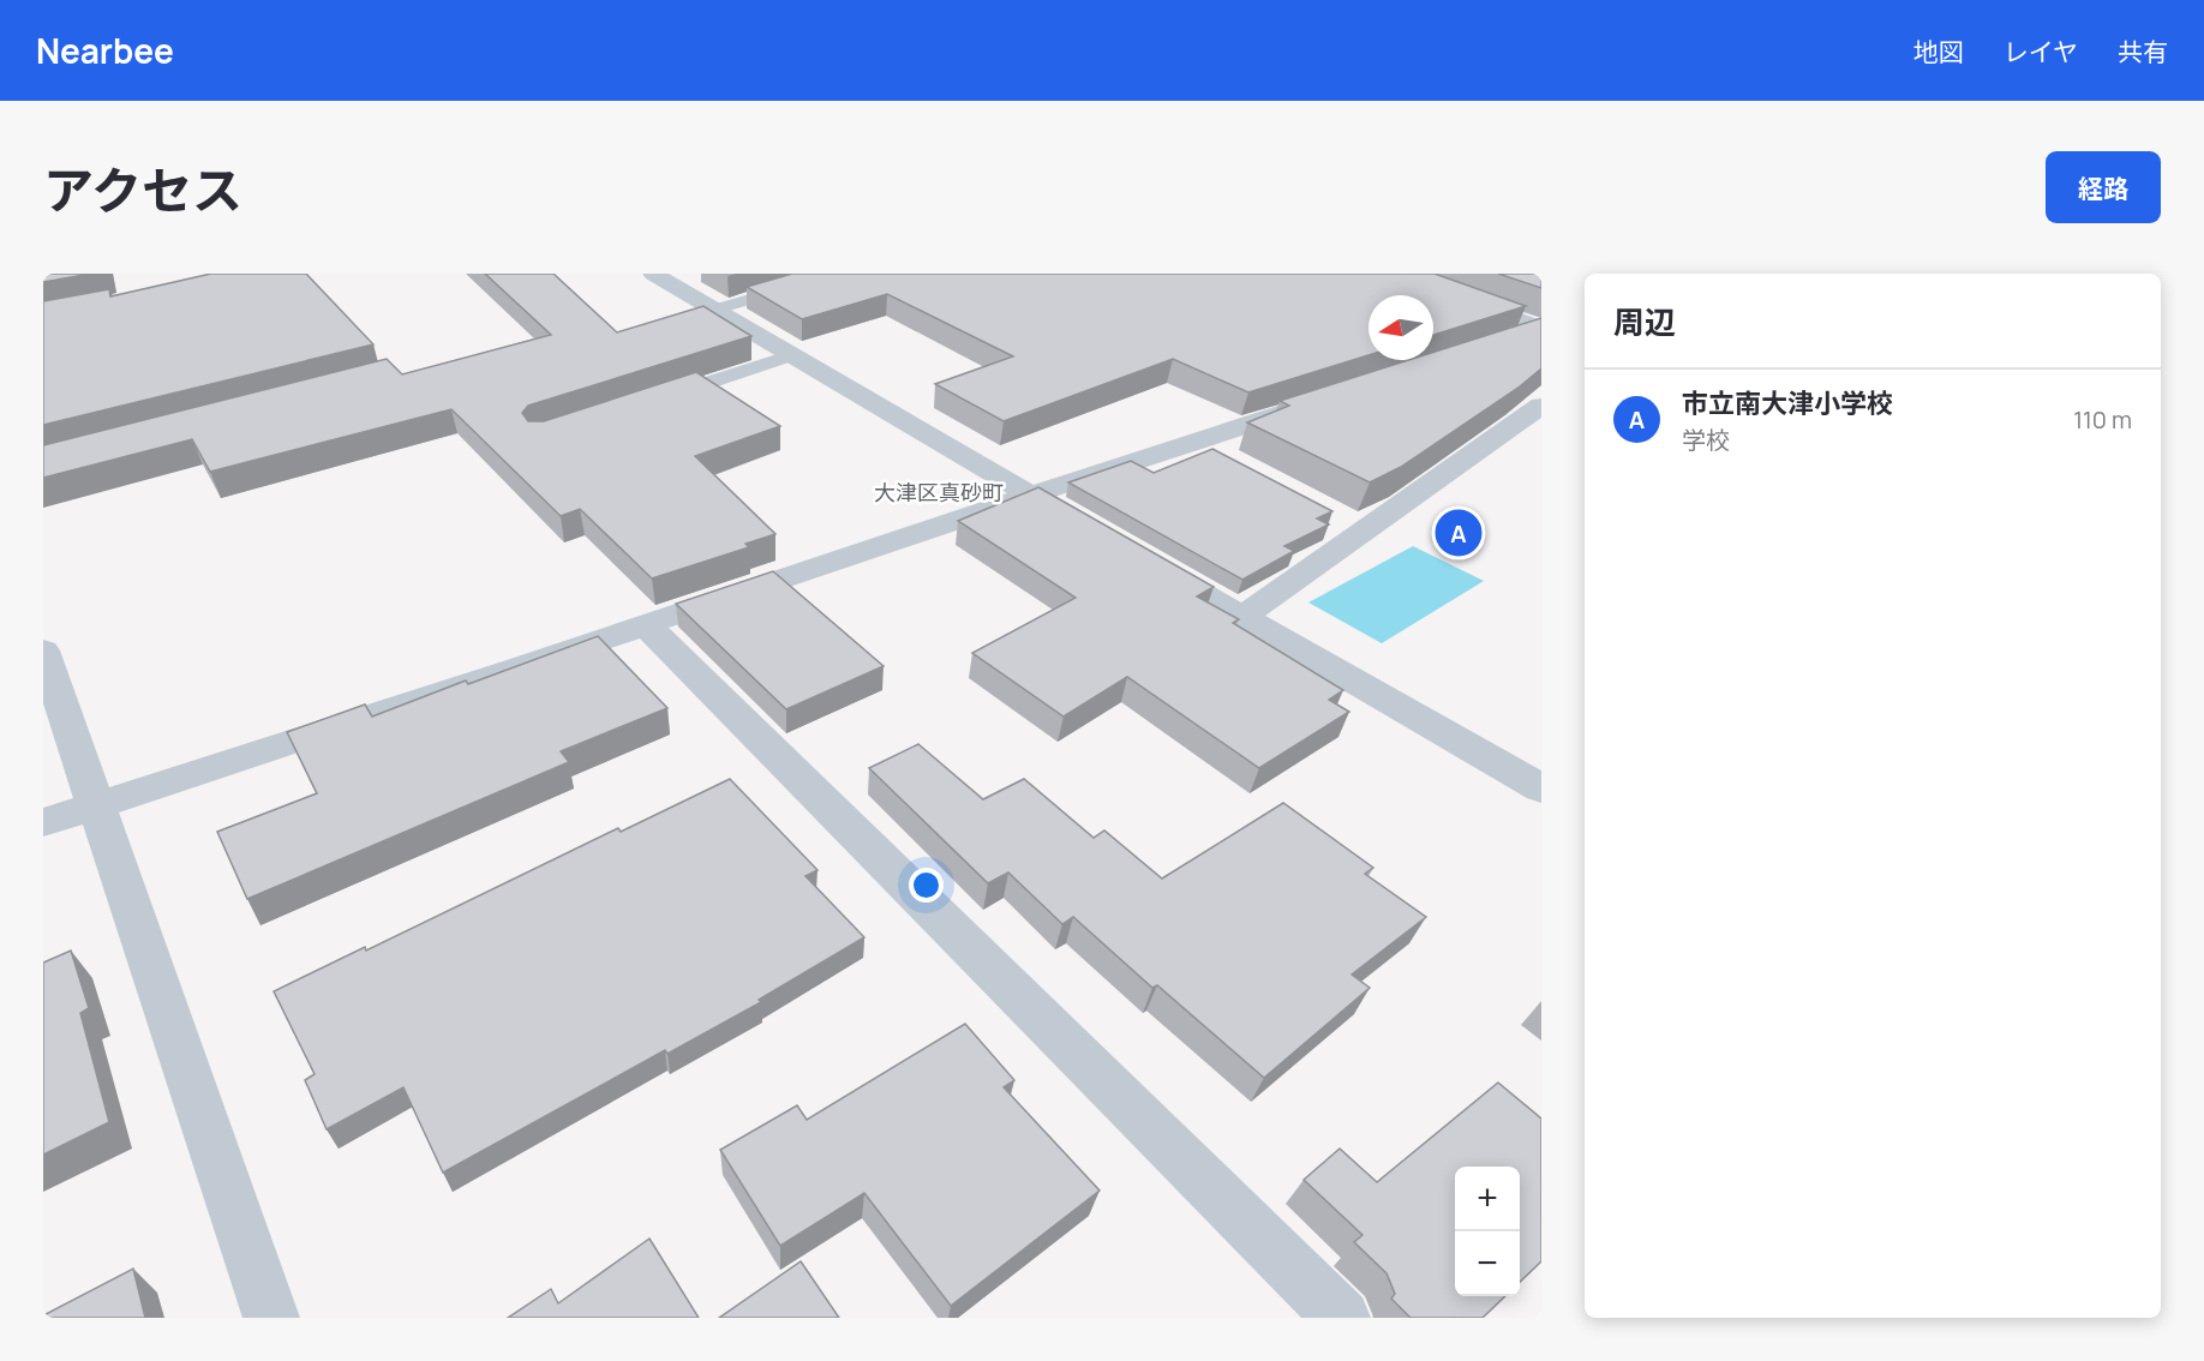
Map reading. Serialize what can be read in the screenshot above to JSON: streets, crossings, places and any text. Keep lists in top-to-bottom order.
{
  "districts": ["大津区真砂町"],
  "north": "left",
  "page": {
    "header": "Nearbee",
    "nav": ["地図", "レイヤ", "共有"],
    "title": "アクセス",
    "buttons": "経路",
    "heading": "周辺",
    "list": [
      {
        "mark": "A",
        "name": "市立南大津小学校",
        "note": "学校",
        "value": "110 m"
      }
    ],
    "pins": "A",
    "map_buttons": ["+", "−"]
  }
}
